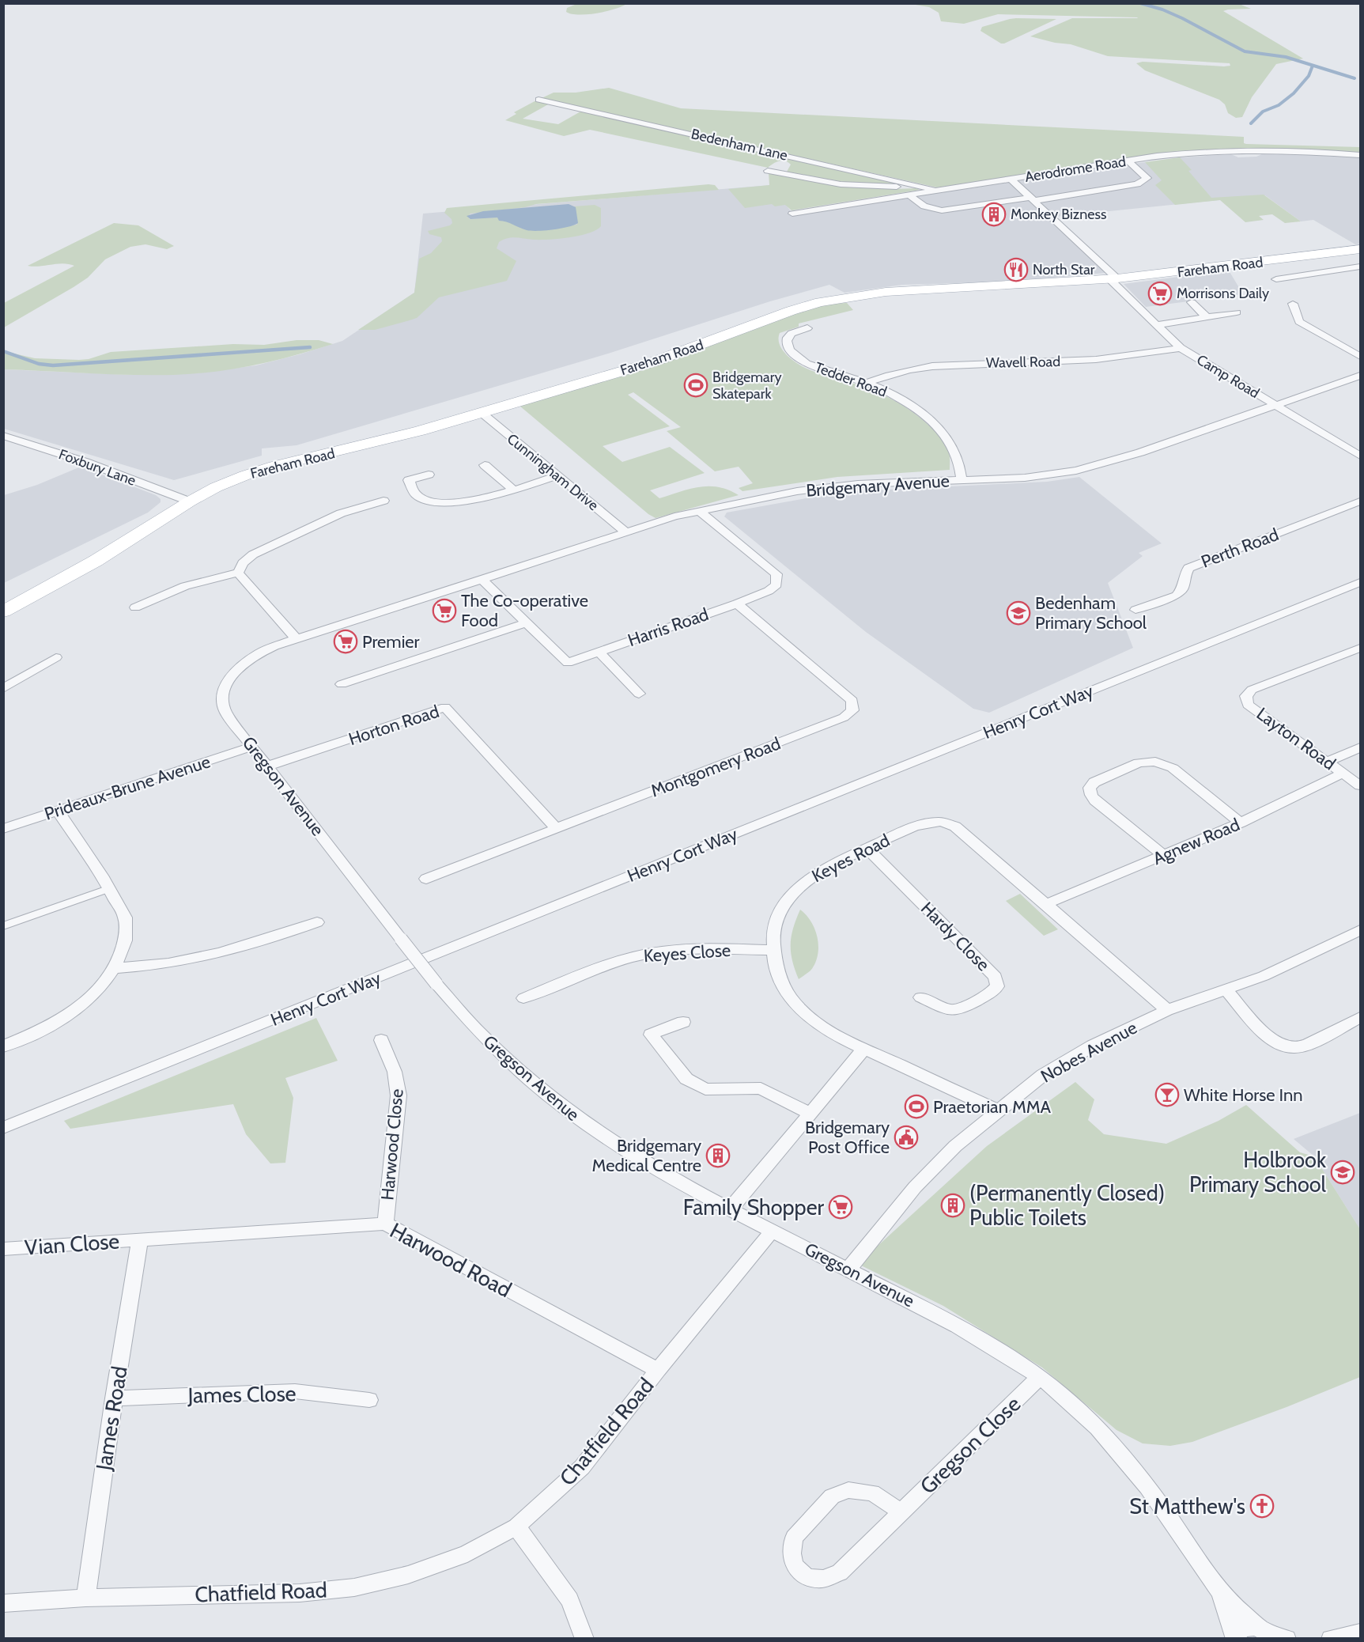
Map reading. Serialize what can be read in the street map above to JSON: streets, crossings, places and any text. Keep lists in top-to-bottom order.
{
  "streets": {
    "main road": ["Fareham Road"],
    "street": [
      "Bedenham Lane",
      "Aerodrome Road",
      "Wavell Road",
      "Camp Road",
      "Tedder Road",
      "Foxbury Lane",
      "Cunningham Drive",
      "Bridgemary Avenue",
      "Perth Road",
      "Harris Road",
      "Henry Cort Way",
      "Horton Road",
      "Layton Road",
      "Montgomery Road",
      "Gregson Avenue",
      "Prideaux-Brune Avenue",
      "Agnew Road",
      "Keyes Road",
      "Hardy Close",
      "Keyes Close",
      "Nobes Avenue",
      "Harwood Close",
      "Vian Close",
      "Harwood Road",
      "James Close",
      "James Road",
      "Chatfield Road",
      "Gregson Close"
    ]
  },
  "crossings": [
    ["Bedenham Lane", "Aerodrome Road"],
    ["Fareham Road", "Camp Road"],
    ["Fareham Road", "Foxbury Lane"],
    ["Fareham Road", "Cunningham Drive"],
    ["Wavell Road", "Camp Road"],
    ["Wavell Road", "Tedder Road"],
    ["Camp Road", "Bridgemary Avenue"],
    ["Tedder Road", "Bridgemary Avenue"],
    ["Cunningham Drive", "Bridgemary Avenue"],
    ["Bridgemary Avenue", "Harris Road"],
    ["Bridgemary Avenue", "Gregson Avenue"],
    ["Harris Road", "Montgomery Road"],
    ["Harris Road", "Gregson Avenue"],
    ["Horton Road", "Montgomery Road"],
    ["Horton Road", "Gregson Avenue"],
    ["Layton Road", "Agnew Road"],
    ["Gregson Avenue", "Prideaux-Brune Avenue"],
    ["Gregson Avenue", "Nobes Avenue"],
    ["Gregson Avenue", "Chatfield Road"],
    ["Gregson Avenue", "Gregson Close"],
    ["Agnew Road", "Keyes Road"],
    ["Keyes Road", "Hardy Close"],
    ["Keyes Road", "Keyes Close"],
    ["Keyes Road", "Nobes Avenue"],
    ["Harwood Close", "Harwood Road"],
    ["Vian Close", "Harwood Road"],
    ["Vian Close", "James Road"],
    ["Harwood Road", "James Road"],
    ["Harwood Road", "Chatfield Road"],
    ["James Close", "James Road"],
    ["James Road", "Chatfield Road"]
  ],
  "places": {
    "building": ["Monkey Bizness", "Bridgemary Medical Centre", "(Permanently Closed) Public Toilets"],
    "restaurant": ["North Star"],
    "supermarket": [
      "Morrisons Daily",
      "The Co-operative Food",
      "Premier",
      "Family Shopper"
    ],
    "sports": ["Bridgemary Skatepark", "Praetorian MMA"],
    "school or university": ["Bedenham Primary School", "Holbrook Primary School"],
    "bar": ["White Horse Inn"],
    "public building": ["Bridgemary Post Office"],
    "church": ["St Matthew's"]
  }
}
